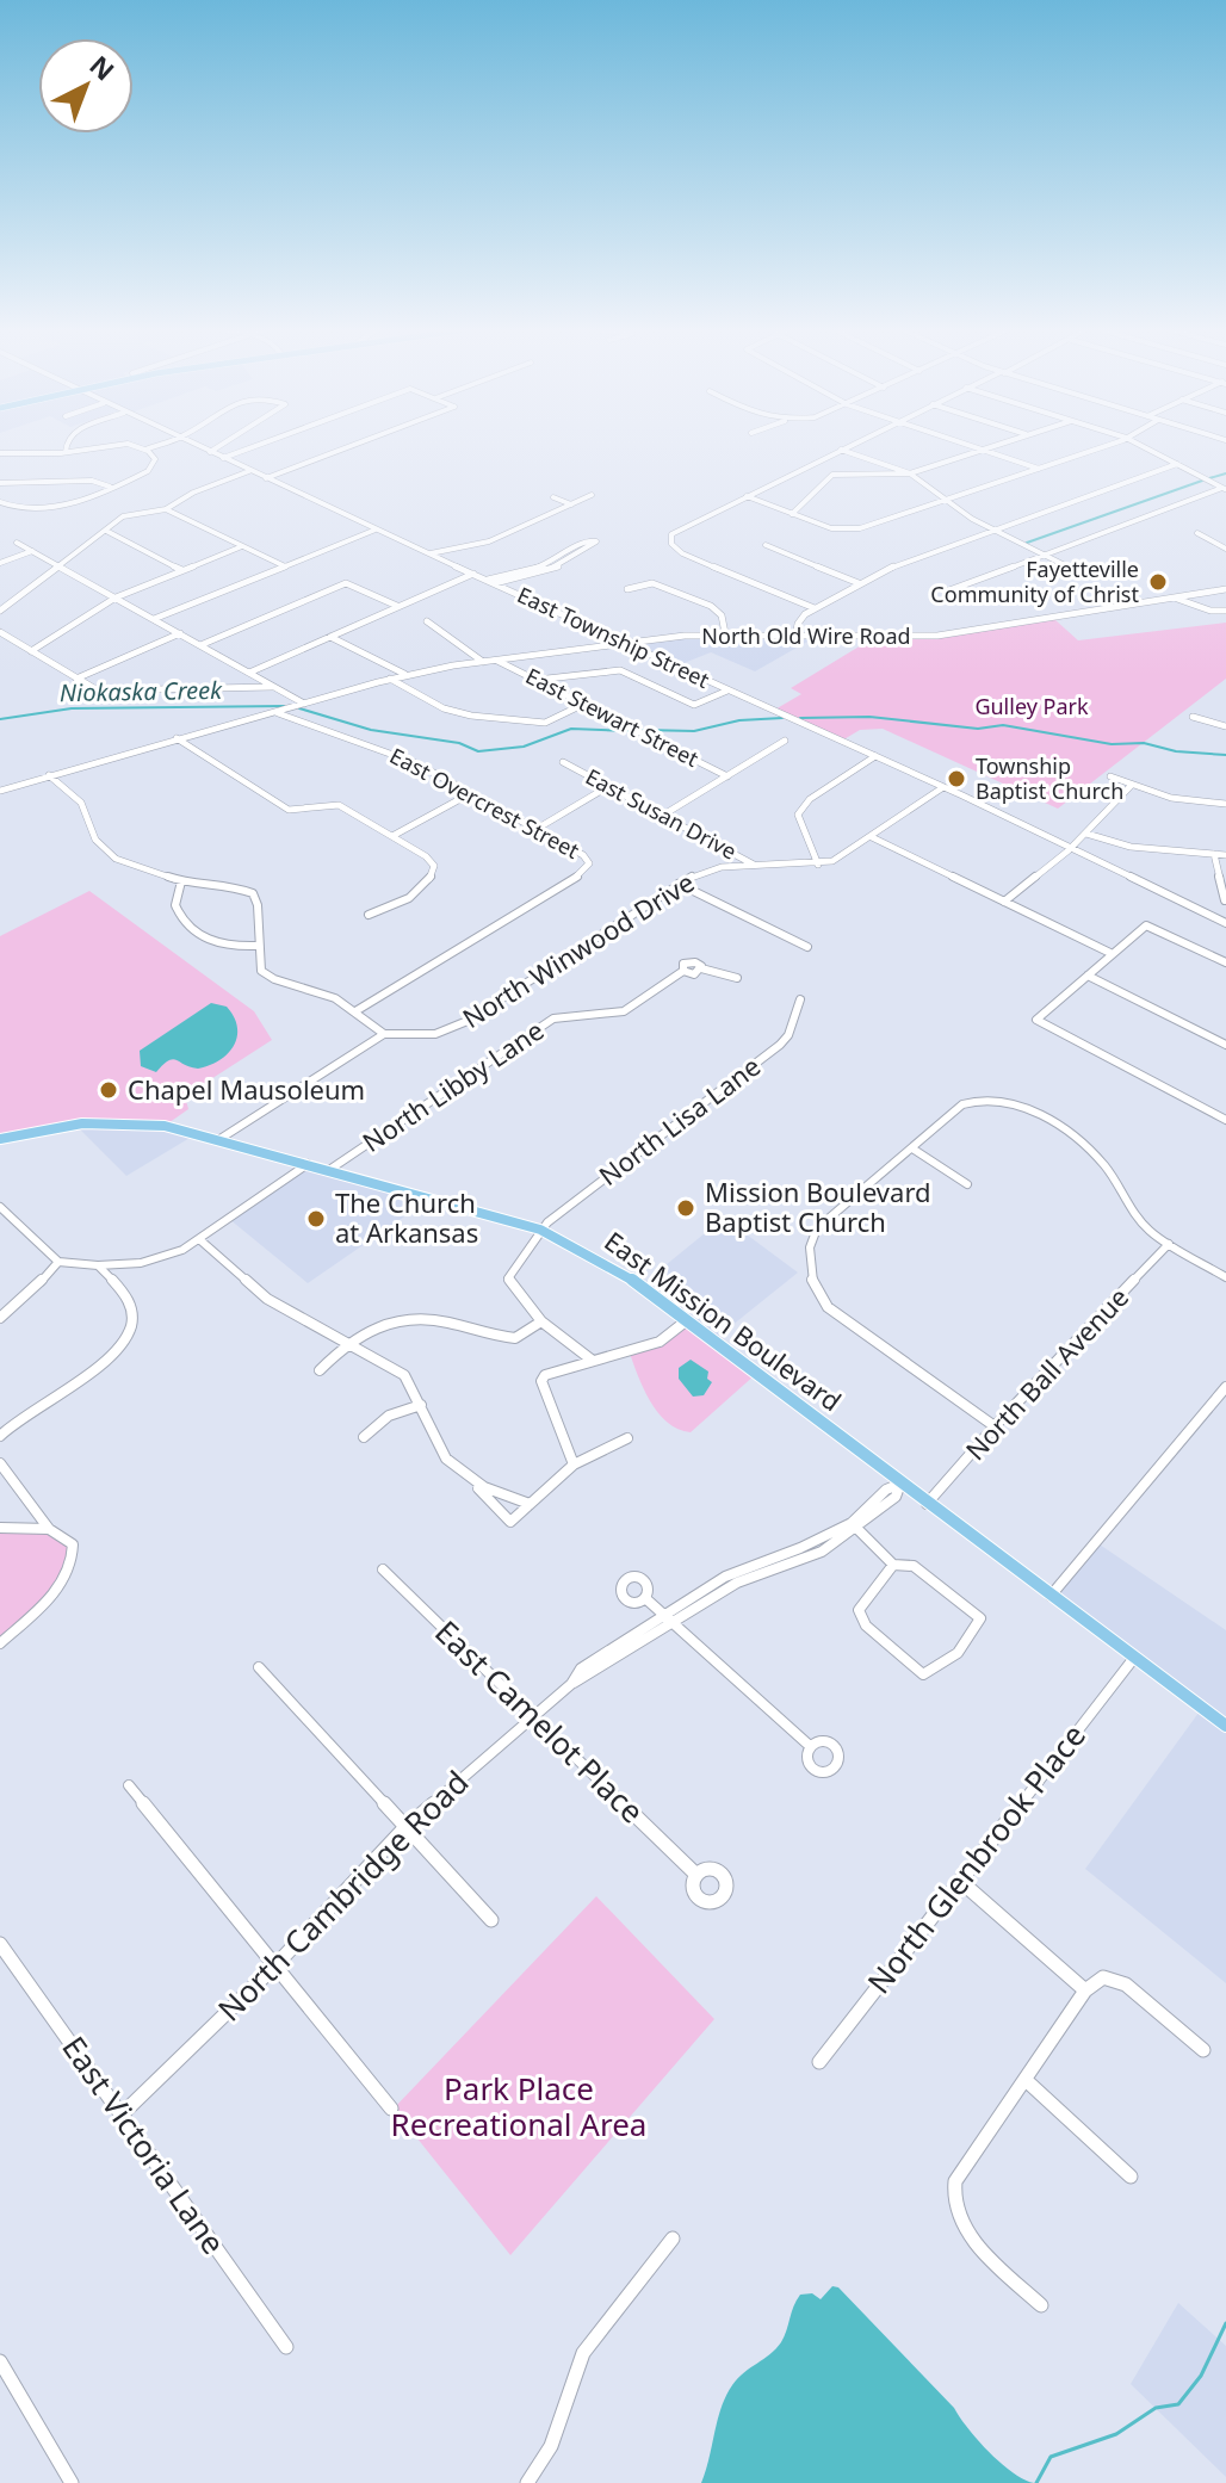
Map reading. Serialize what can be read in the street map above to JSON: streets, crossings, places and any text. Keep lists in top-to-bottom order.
{
  "streets": {
    "main road": ["East Mission Boulevard"],
    "street": [
      "North Old Wire Road",
      "East Township Street",
      "East Stewart Street",
      "East Overcrest Street",
      "East Susan Drive",
      "North Winwood Drive",
      "North Libby Lane",
      "North Lisa Lane",
      "North Ball Avenue",
      "East Camelot Place",
      "North Glenbrook Place",
      "North Cambridge Road",
      "East Victoria Lane"
    ]
  },
  "crossings": [
    ["North Old Wire Road", "East Township Street"],
    ["North Old Wire Road", "East Stewart Street"],
    ["North Old Wire Road", "East Overcrest Street"],
    ["East Township Street", "North Winwood Drive"],
    ["East Susan Drive", "North Winwood Drive"],
    ["North Libby Lane", "East Mission Boulevard"],
    ["North Lisa Lane", "East Mission Boulevard"],
    ["East Mission Boulevard", "North Ball Avenue"],
    ["East Mission Boulevard", "North Glenbrook Place"],
    ["East Mission Boulevard", "North Cambridge Road"],
    ["East Camelot Place", "North Cambridge Road"],
    ["North Cambridge Road", "East Victoria Lane"]
  ],
  "water": ["Niokaska Creek"],
  "parks": ["Gulley Park", "Park Place Recreational Area"],
  "places": [
    "Fayetteville Community of Christ",
    "Township Baptist Church",
    "Chapel Mausoleum",
    "Mission Boulevard Baptist Church",
    "The Church at Arkansas"
  ],
  "north": "top right"
}
